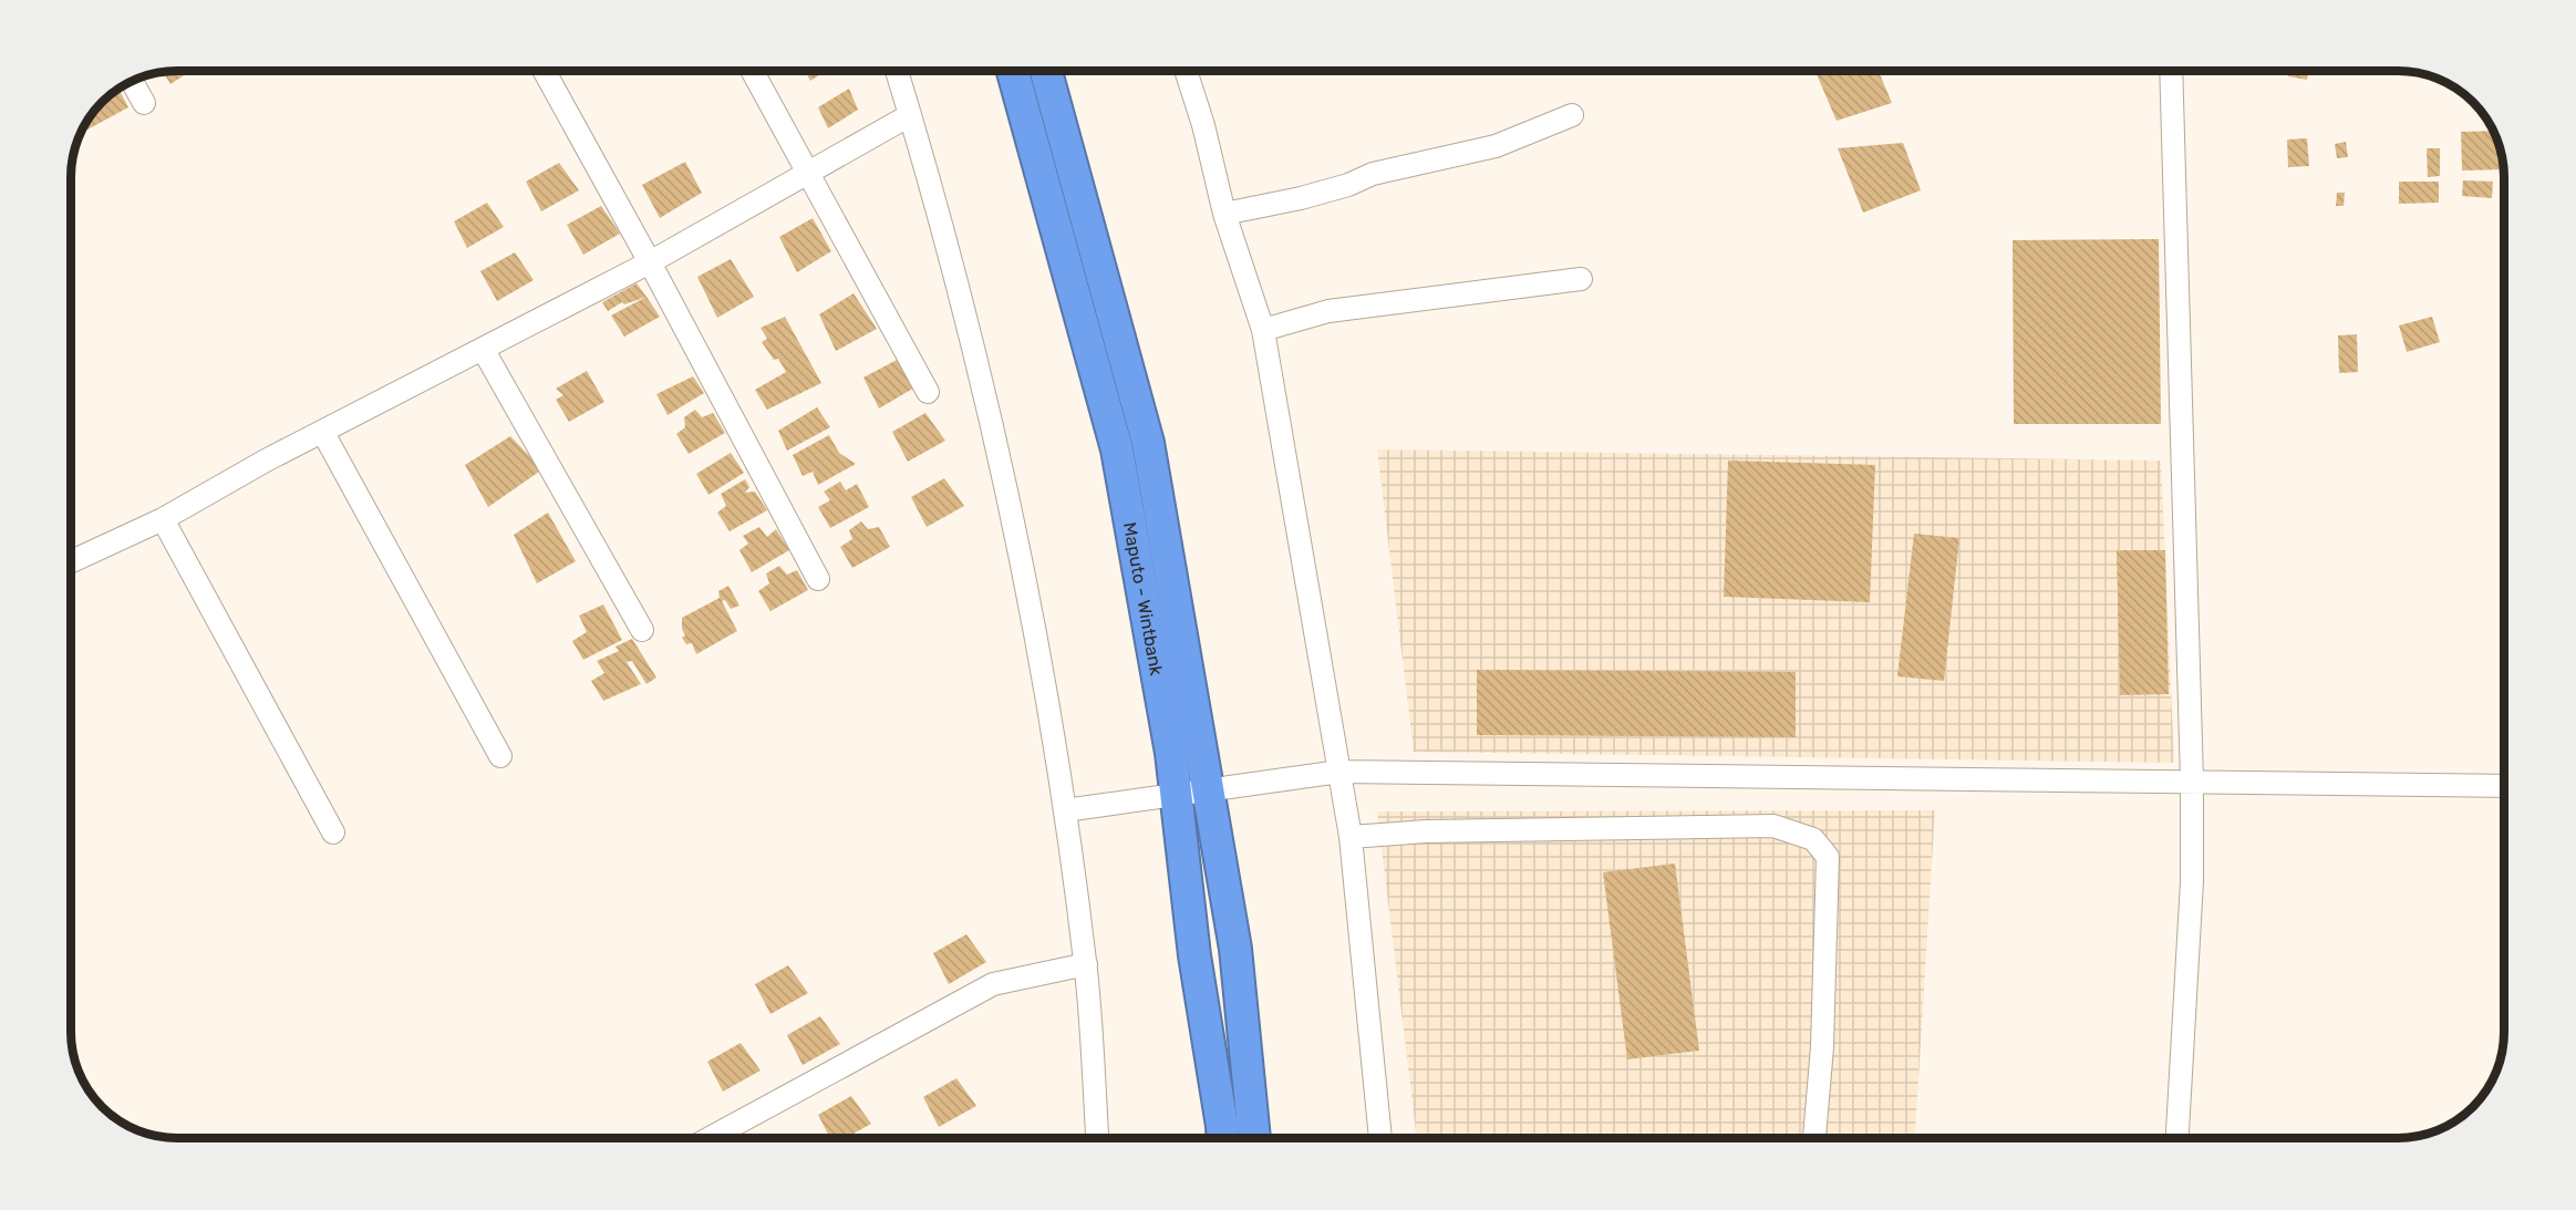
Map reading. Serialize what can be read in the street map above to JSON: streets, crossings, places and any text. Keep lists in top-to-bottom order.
{
  "streets": {
    "highway": ["Maputo - Wintbank"]
  }
}
